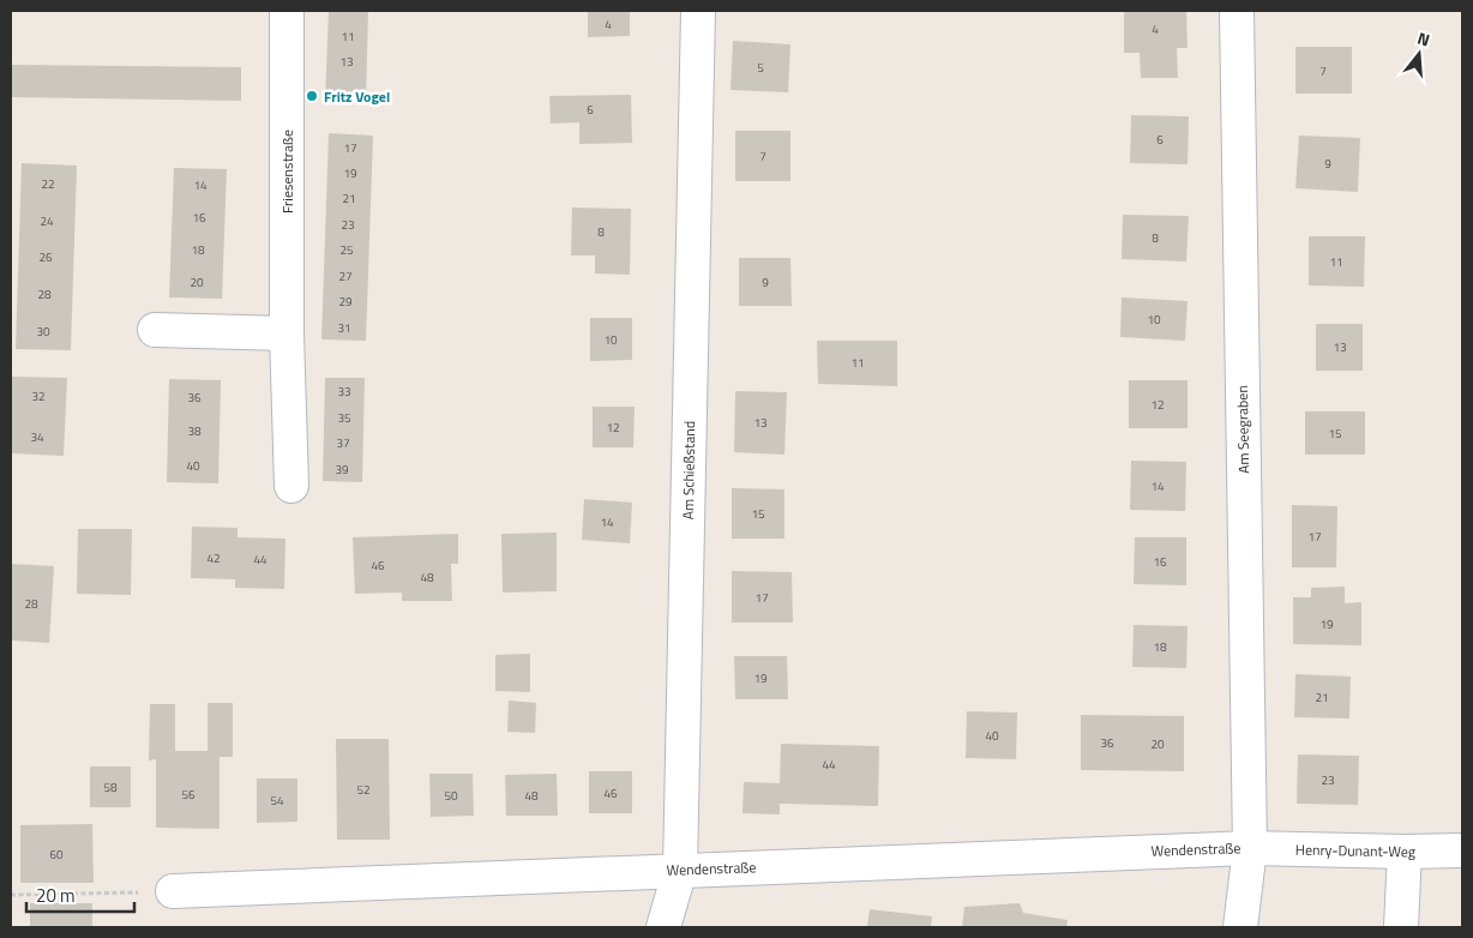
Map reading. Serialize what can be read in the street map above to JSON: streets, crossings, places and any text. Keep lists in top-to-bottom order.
{
  "streets": {
    "street": [
      "Friesenstraße",
      "Am Seegraben",
      "Am Schießstand",
      "Wendenstraße",
      "Henry-Dunant-Weg"
    ]
  },
  "crossings": [
    ["Am Seegraben", "Wendenstraße"],
    ["Am Seegraben", "Henry-Dunant-Weg"],
    ["Am Schießstand", "Wendenstraße"],
    ["Wendenstraße", "Henry-Dunant-Weg"]
  ],
  "places": ["Fritz Vogel"],
  "house_numbers": [
    "4",
    "4",
    "11",
    "13",
    "5",
    "7",
    "6",
    "6",
    "17",
    "7",
    "9",
    "19",
    "22",
    "14",
    "21",
    "16",
    "24",
    "23",
    "8",
    "8",
    "18",
    "25",
    "26",
    "11",
    "27",
    "20",
    "9",
    "28",
    "29",
    "10",
    "31",
    "30",
    "10",
    "13",
    "11",
    "33",
    "32",
    "36",
    "12",
    "35",
    "13",
    "12",
    "38",
    "15",
    "34",
    "37",
    "40",
    "39",
    "14",
    "15",
    "14",
    "17",
    "42",
    "44",
    "16",
    "46",
    "48",
    "17",
    "28",
    "19",
    "18",
    "19",
    "21",
    "40",
    "36",
    "20",
    "44",
    "23",
    "58",
    "52",
    "46",
    "56",
    "50",
    "48",
    "54",
    "60"
  ],
  "scale_bar": "20 m",
  "north": "top"
}
